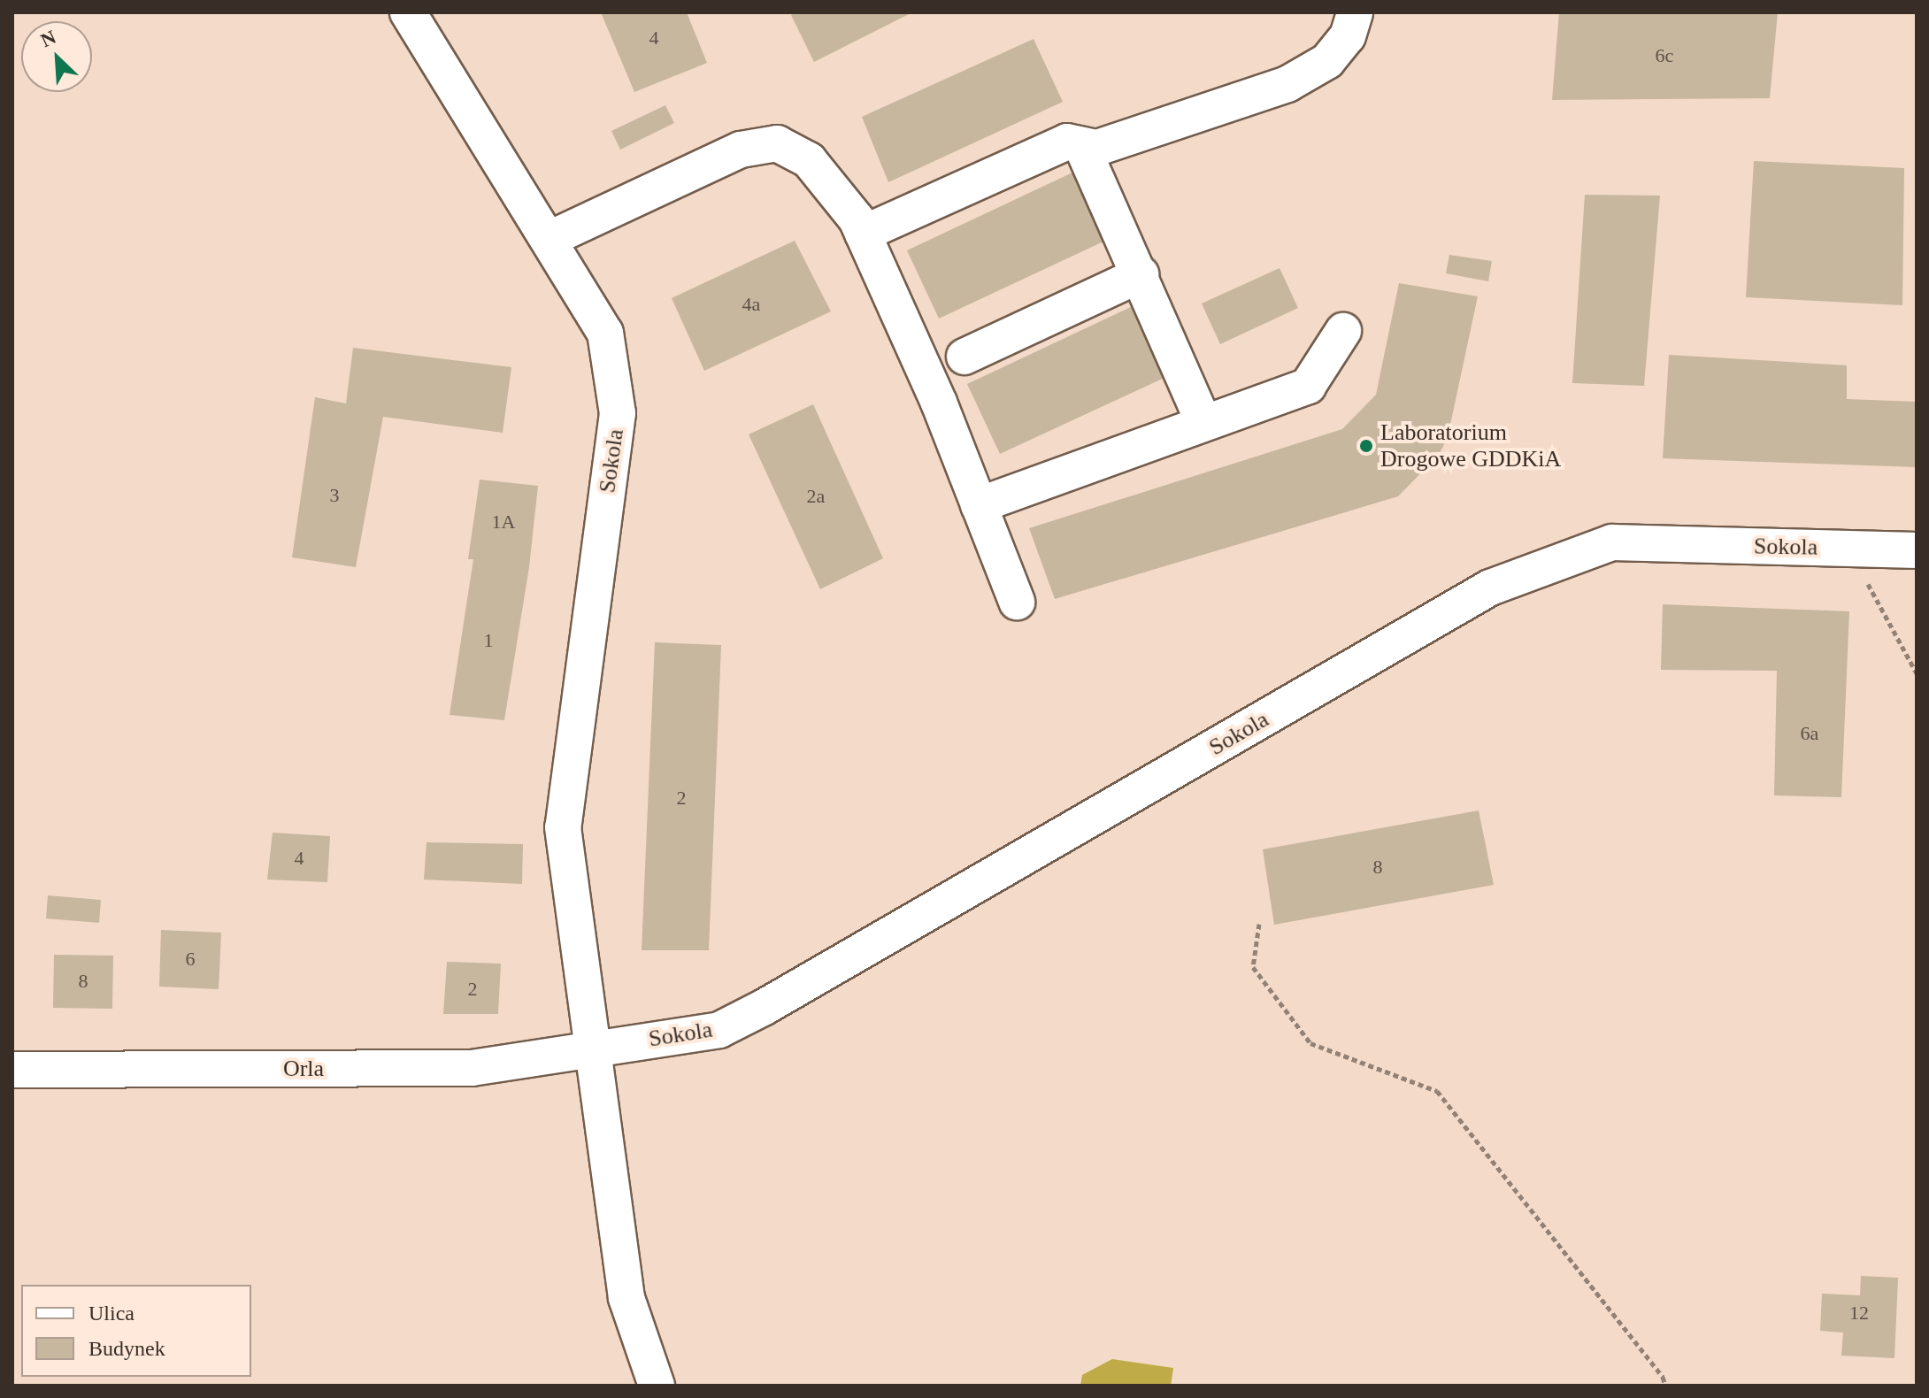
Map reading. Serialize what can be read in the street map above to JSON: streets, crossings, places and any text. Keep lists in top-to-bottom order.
{
  "streets": {
    "street": ["Sokola", "Orla"]
  },
  "crossings": [
    ["Sokola", "Orla"]
  ],
  "places": ["Laboratorium Drogowe GDDKiA"],
  "house_numbers": [
    "4",
    "6c",
    "4a",
    "3",
    "2a",
    "1A",
    "1",
    "6a",
    "2",
    "4",
    "8",
    "6",
    "8",
    "2",
    "12"
  ],
  "legend": ["Ulica", "Budynek"],
  "north": "top left"
}
